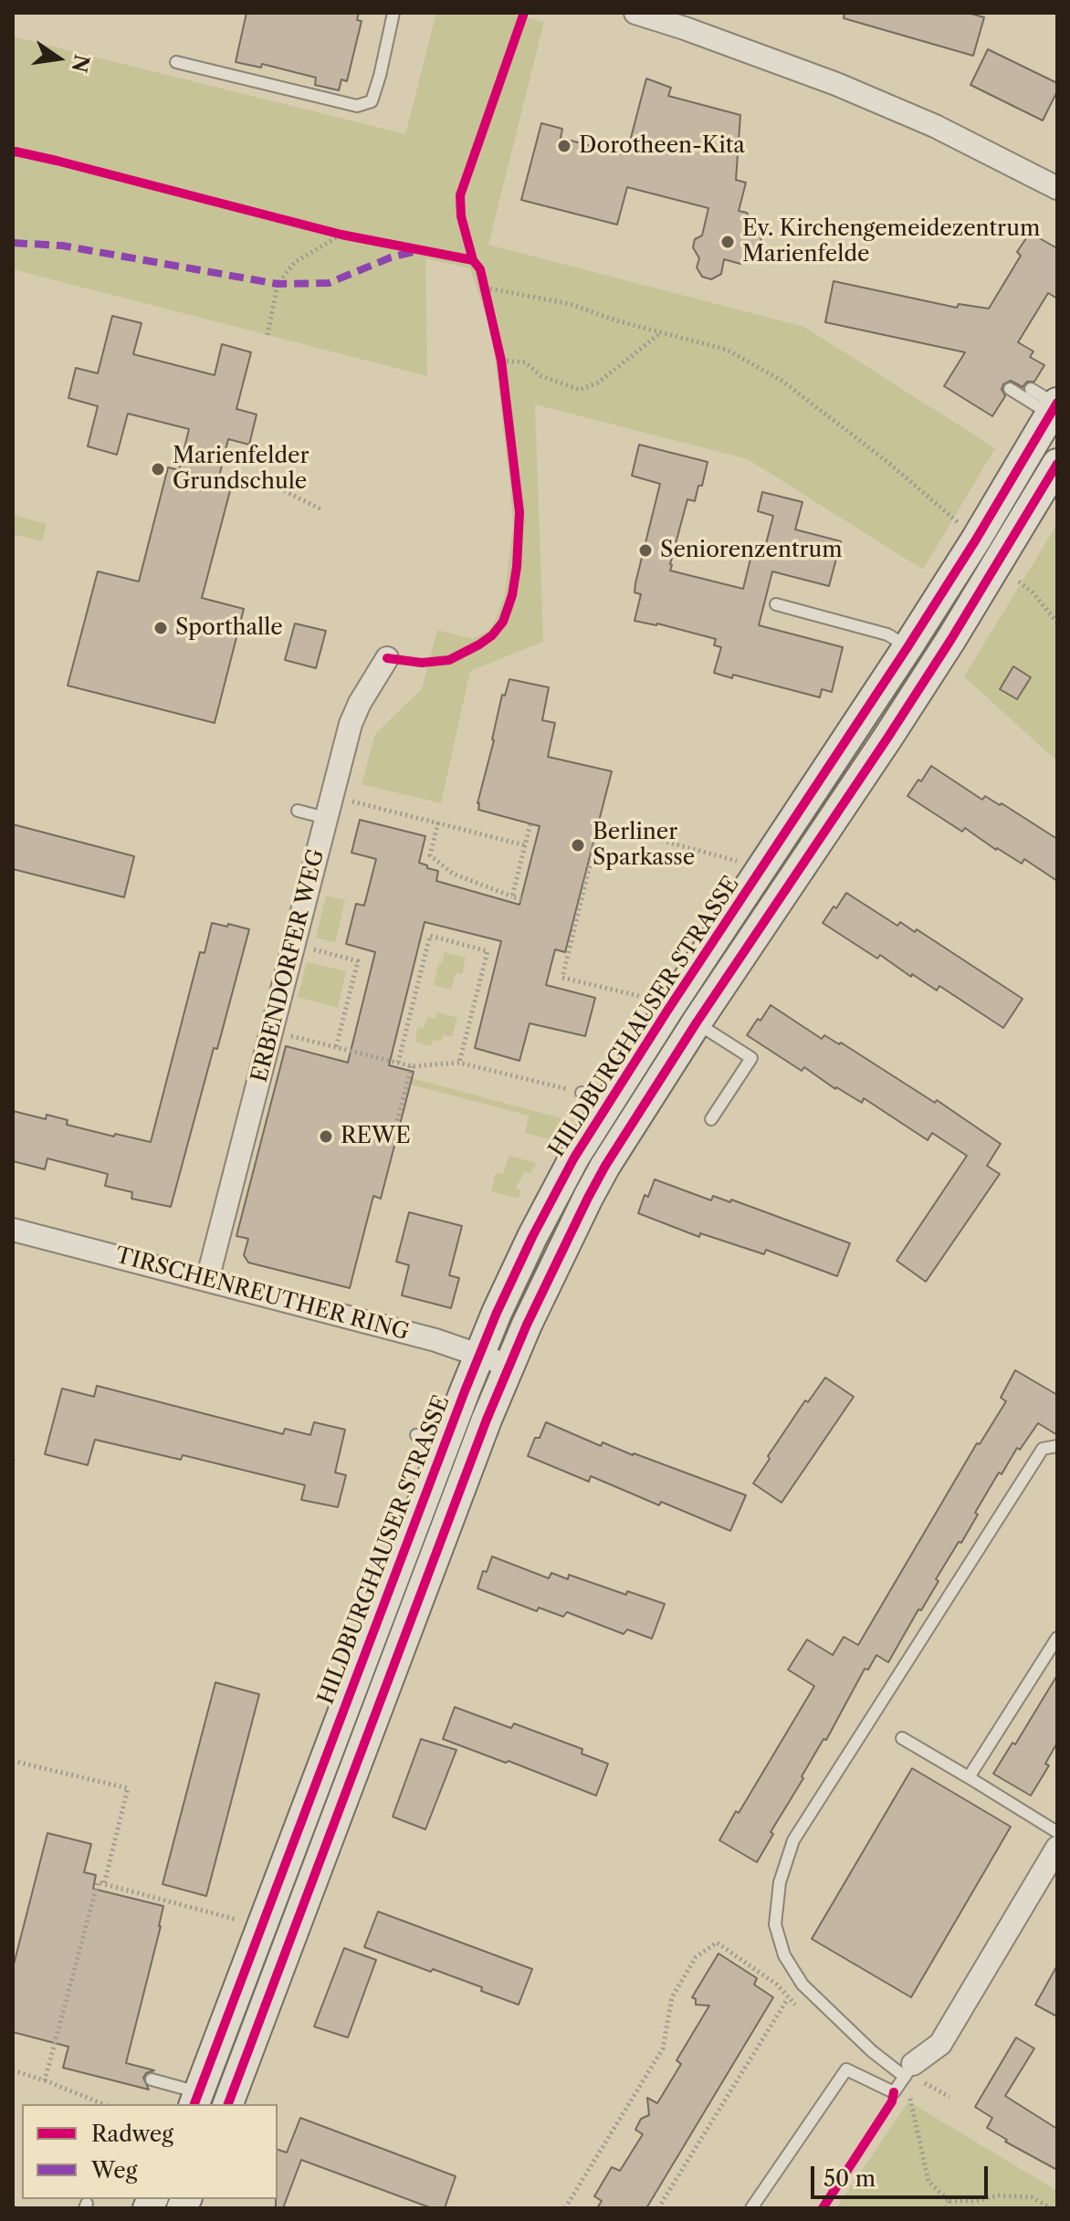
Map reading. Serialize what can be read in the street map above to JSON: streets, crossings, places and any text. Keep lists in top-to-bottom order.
{
  "streets": {
    "main road": ["HILDBURGHAUSER STRASSE"],
    "street": ["ERBENDORFER WEG", "TIRSCHENREUTHER RING"]
  },
  "crossings": [
    ["ERBENDORFER WEG", "TIRSCHENREUTHER RING"],
    ["HILDBURGHAUSER STRASSE", "TIRSCHENREUTHER RING"]
  ],
  "places": [
    "Dorotheen-Kita",
    "Ev. Kirchengemeidezentrum Marienfelde",
    "Marienfelder Grundschule",
    "Seniorenzentrum",
    "Sporthalle",
    "Berliner Sparkasse",
    "REWE"
  ],
  "legend": ["Radweg", "Weg"],
  "scale_bar": "50 m",
  "north": "right"
}
